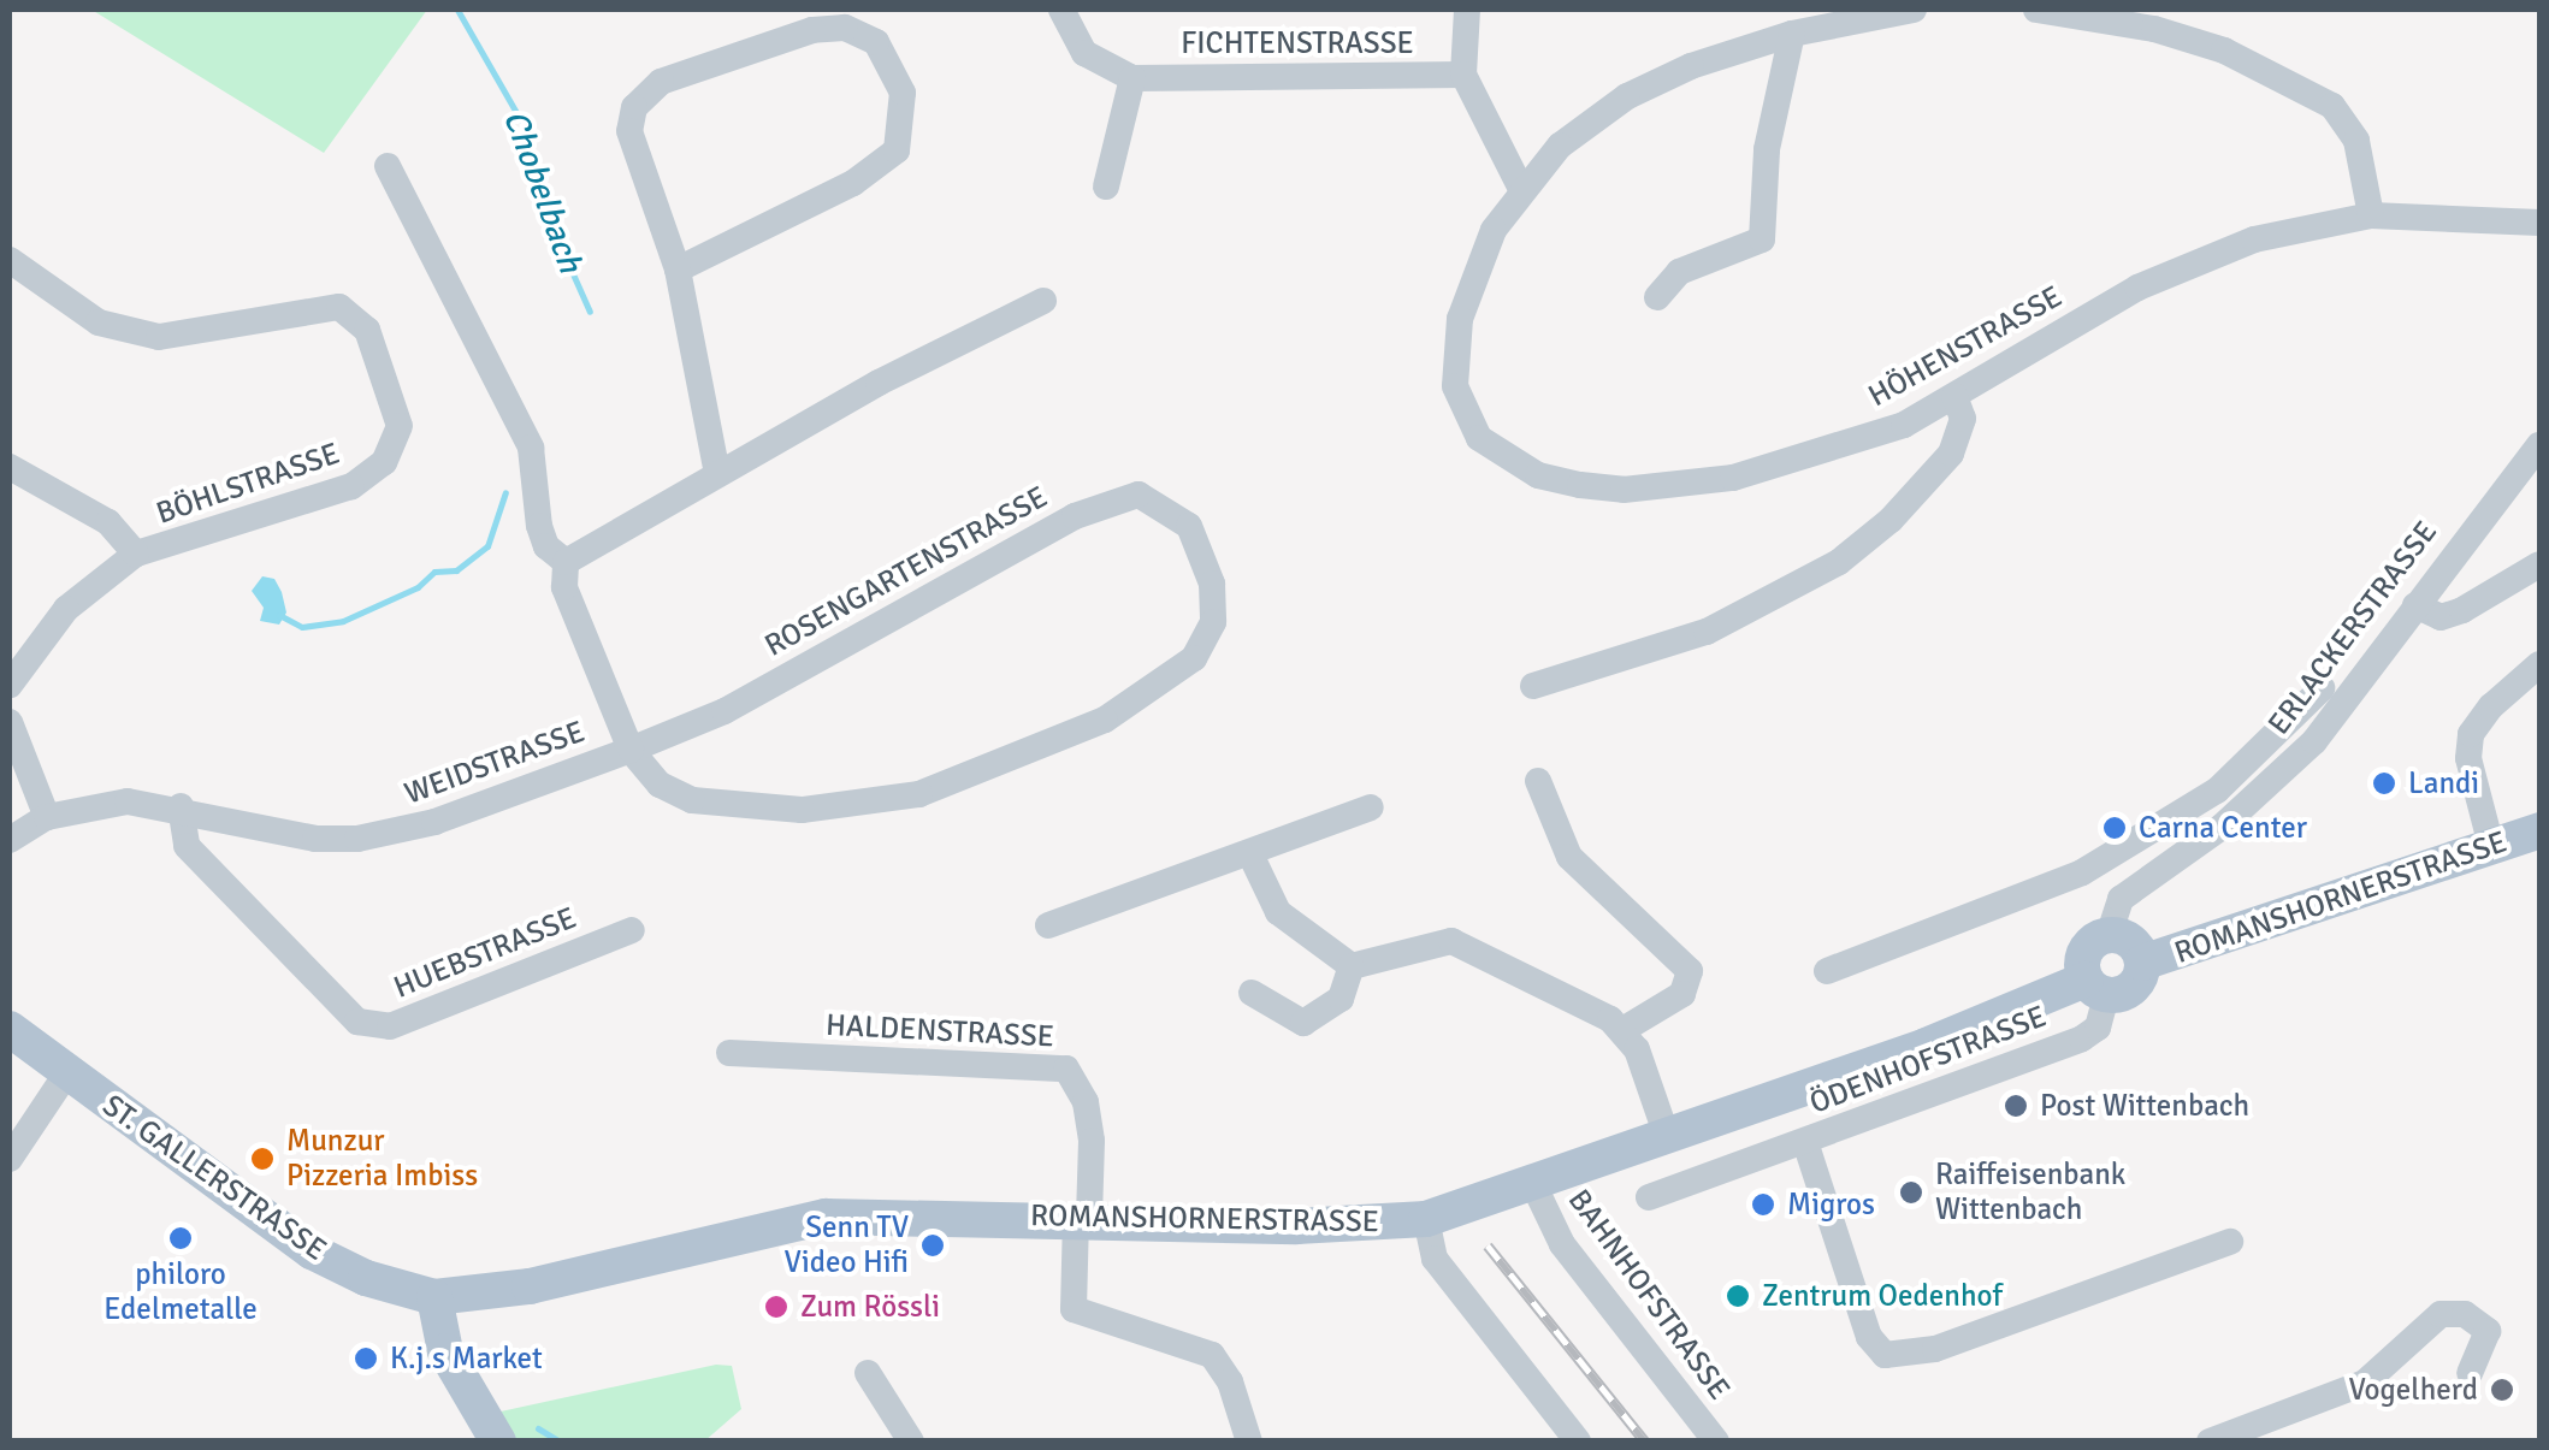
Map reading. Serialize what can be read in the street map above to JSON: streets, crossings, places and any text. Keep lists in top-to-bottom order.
{
  "streets": {
    "main road": ["ROMANSHORNERSTRASSE", "ST. GALLERSTRASSE"],
    "street": [
      "FICHTENSTRASSE",
      "HÖHENSTRASSE",
      "BÖHLSTRASSE",
      "ROSENGARTENSTRASSE",
      "ERLACKERSTRASSE",
      "WEIDSTRASSE",
      "HUEBSTRASSE",
      "HALDENSTRASSE",
      "ÖDENHOFSTRASSE",
      "BAHNHOFSTRASSE"
    ]
  },
  "crossings": [
    ["ROSENGARTENSTRASSE", "WEIDSTRASSE"],
    ["ERLACKERSTRASSE", "ROMANSHORNERSTRASSE"],
    ["ERLACKERSTRASSE", "ÖDENHOFSTRASSE"],
    ["WEIDSTRASSE", "HUEBSTRASSE"],
    ["ROMANSHORNERSTRASSE", "HALDENSTRASSE"],
    ["ROMANSHORNERSTRASSE", "ÖDENHOFSTRASSE"],
    ["ROMANSHORNERSTRASSE", "ST. GALLERSTRASSE"],
    ["ROMANSHORNERSTRASSE", "BAHNHOFSTRASSE"]
  ],
  "water": ["Chobelbach"],
  "places": [
    "Landi",
    "Carna Center",
    "Post Wittenbach",
    "Munzur Pizzeria Imbiss",
    "Raiffeisenbank Wittenbach",
    "Migros",
    "philoro Edelmetalle",
    "Senn TV Video Hifi",
    "Zentrum Oedenhof",
    "Zum Rössli",
    "K.j.s Market",
    "Vogelherd"
  ]
}
